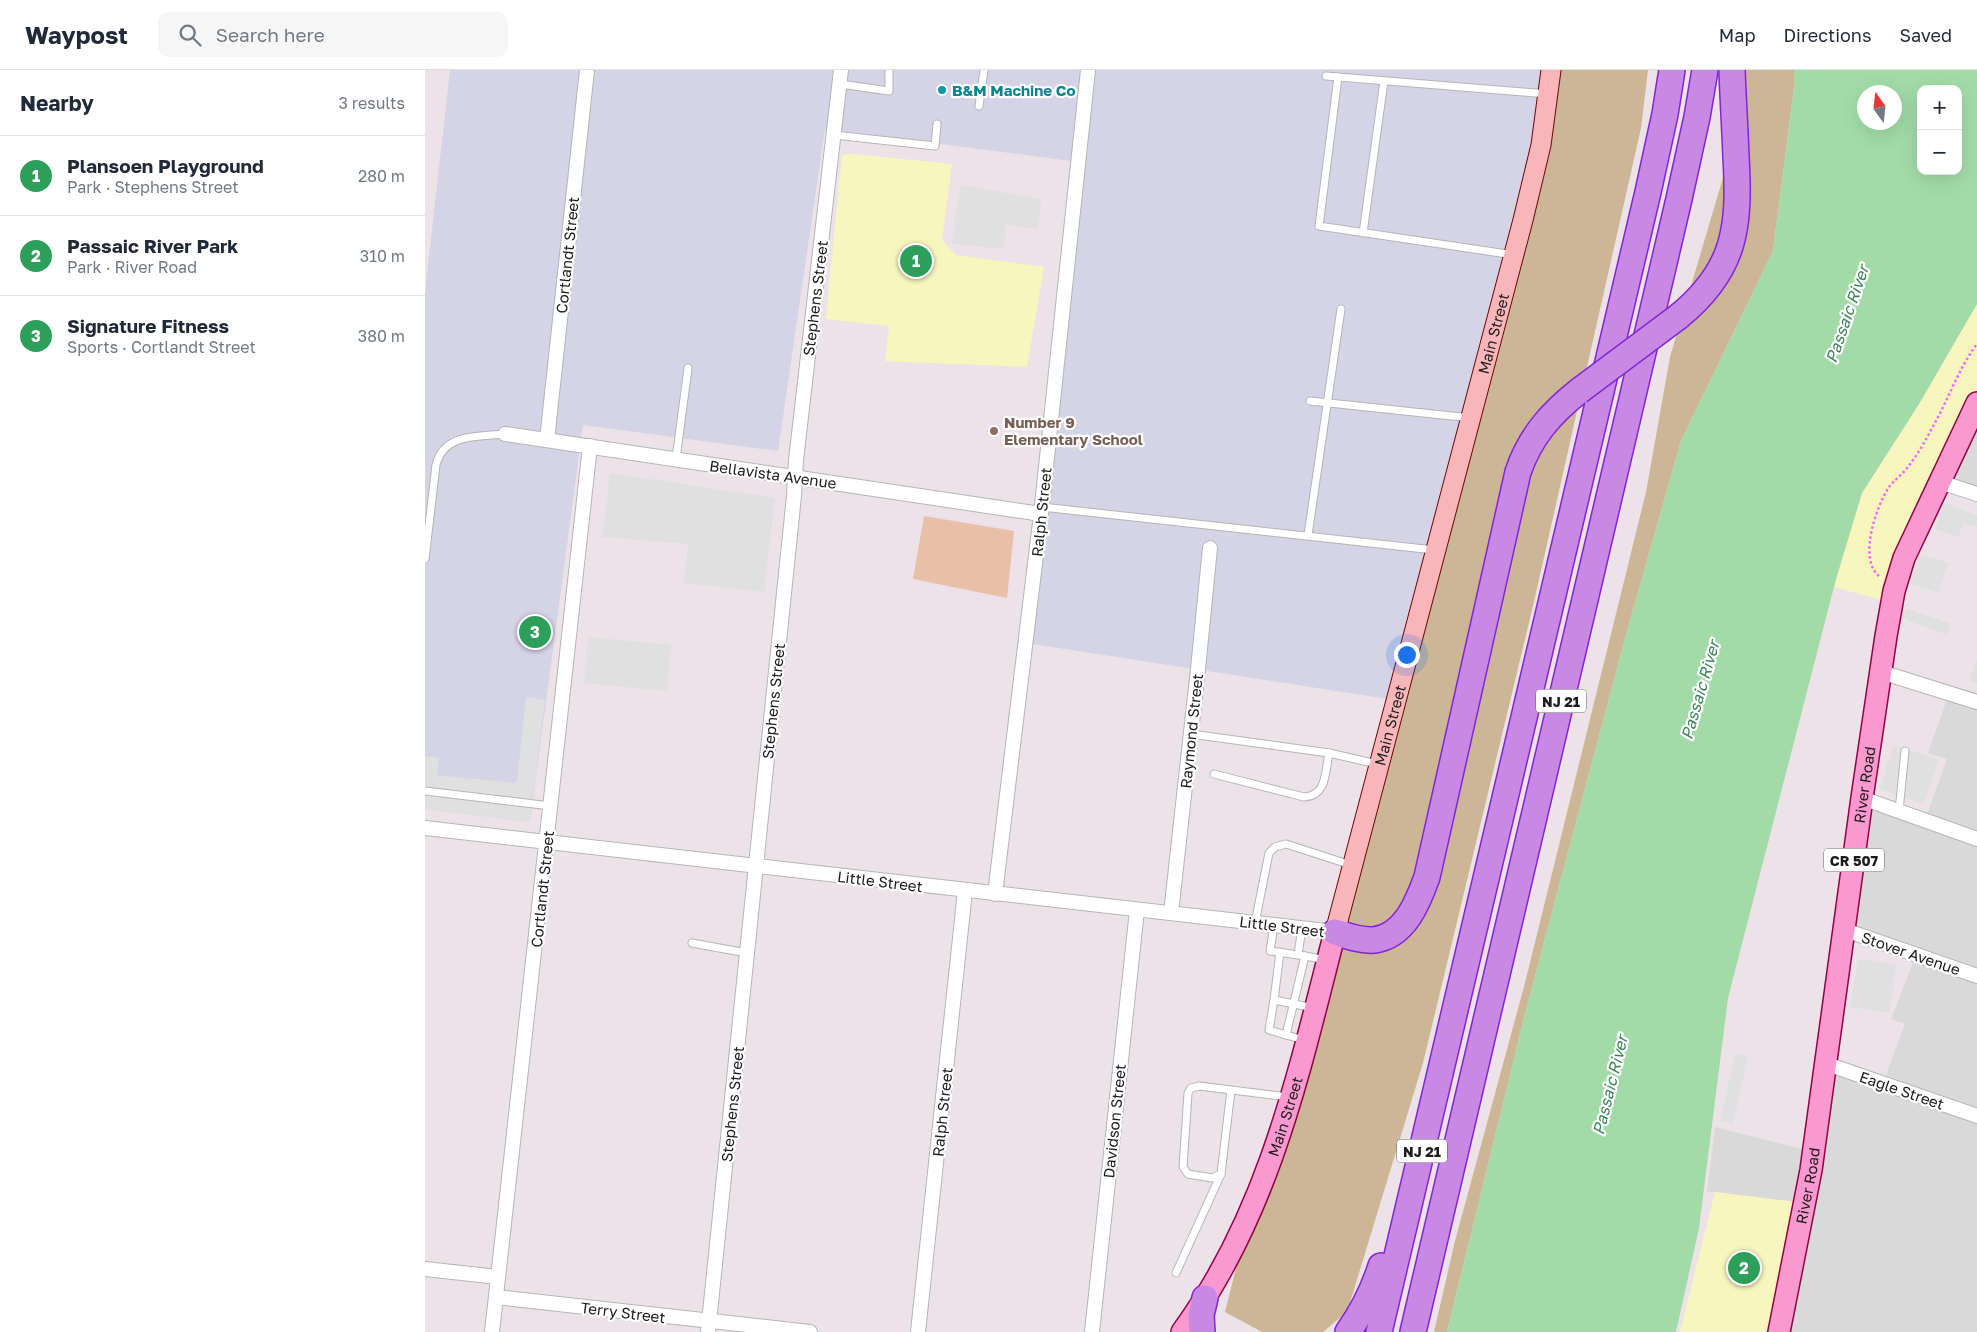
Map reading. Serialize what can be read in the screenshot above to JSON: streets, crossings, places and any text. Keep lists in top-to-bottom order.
{
  "streets": {
    "highway": ["NJ 21"],
    "main road": ["Main Street", "River Road", "CR 507"],
    "street": [
      "Cortlandt Street",
      "Stephens Street",
      "Bellavista Avenue",
      "Ralph Street",
      "Raymond Street",
      "Little Street",
      "Stover Avenue",
      "Eagle Street",
      "Davidson Street",
      "Terry Street"
    ]
  },
  "crossings": [
    ["Cortlandt Street", "Bellavista Avenue"],
    ["Cortlandt Street", "Little Street"],
    ["Cortlandt Street", "Terry Street"],
    ["Stephens Street", "Bellavista Avenue"],
    ["Stephens Street", "Little Street"],
    ["Stephens Street", "Terry Street"],
    ["Main Street", "Little Street"],
    ["Bellavista Avenue", "Ralph Street"],
    ["Ralph Street", "Little Street"],
    ["Raymond Street", "Little Street"],
    ["River Road", "Stover Avenue"],
    ["River Road", "Eagle Street"],
    ["Little Street", "Davidson Street"]
  ],
  "water": ["Passaic River"],
  "places": ["B&M Machine Co", "Number 9 Elementary School"],
  "north": "top",
  "page": {
    "header": "Waypost",
    "search": "Search here",
    "nav": ["Map", "Directions", "Saved"],
    "heading": ["Nearby", "3 results"],
    "map_buttons": ["+", "−"],
    "list": [
      {
        "mark": "1",
        "name": "Plansoen Playground",
        "note": "Park · Stephens Street",
        "value": "280 m"
      },
      {
        "mark": "2",
        "name": "Passaic River Park",
        "note": "Park · River Road",
        "value": "310 m"
      },
      {
        "mark": "3",
        "name": "Signature Fitness",
        "note": "Sports · Cortlandt Street",
        "value": "380 m"
      }
    ],
    "pins": ["1", "3", "2"]
  }
}
